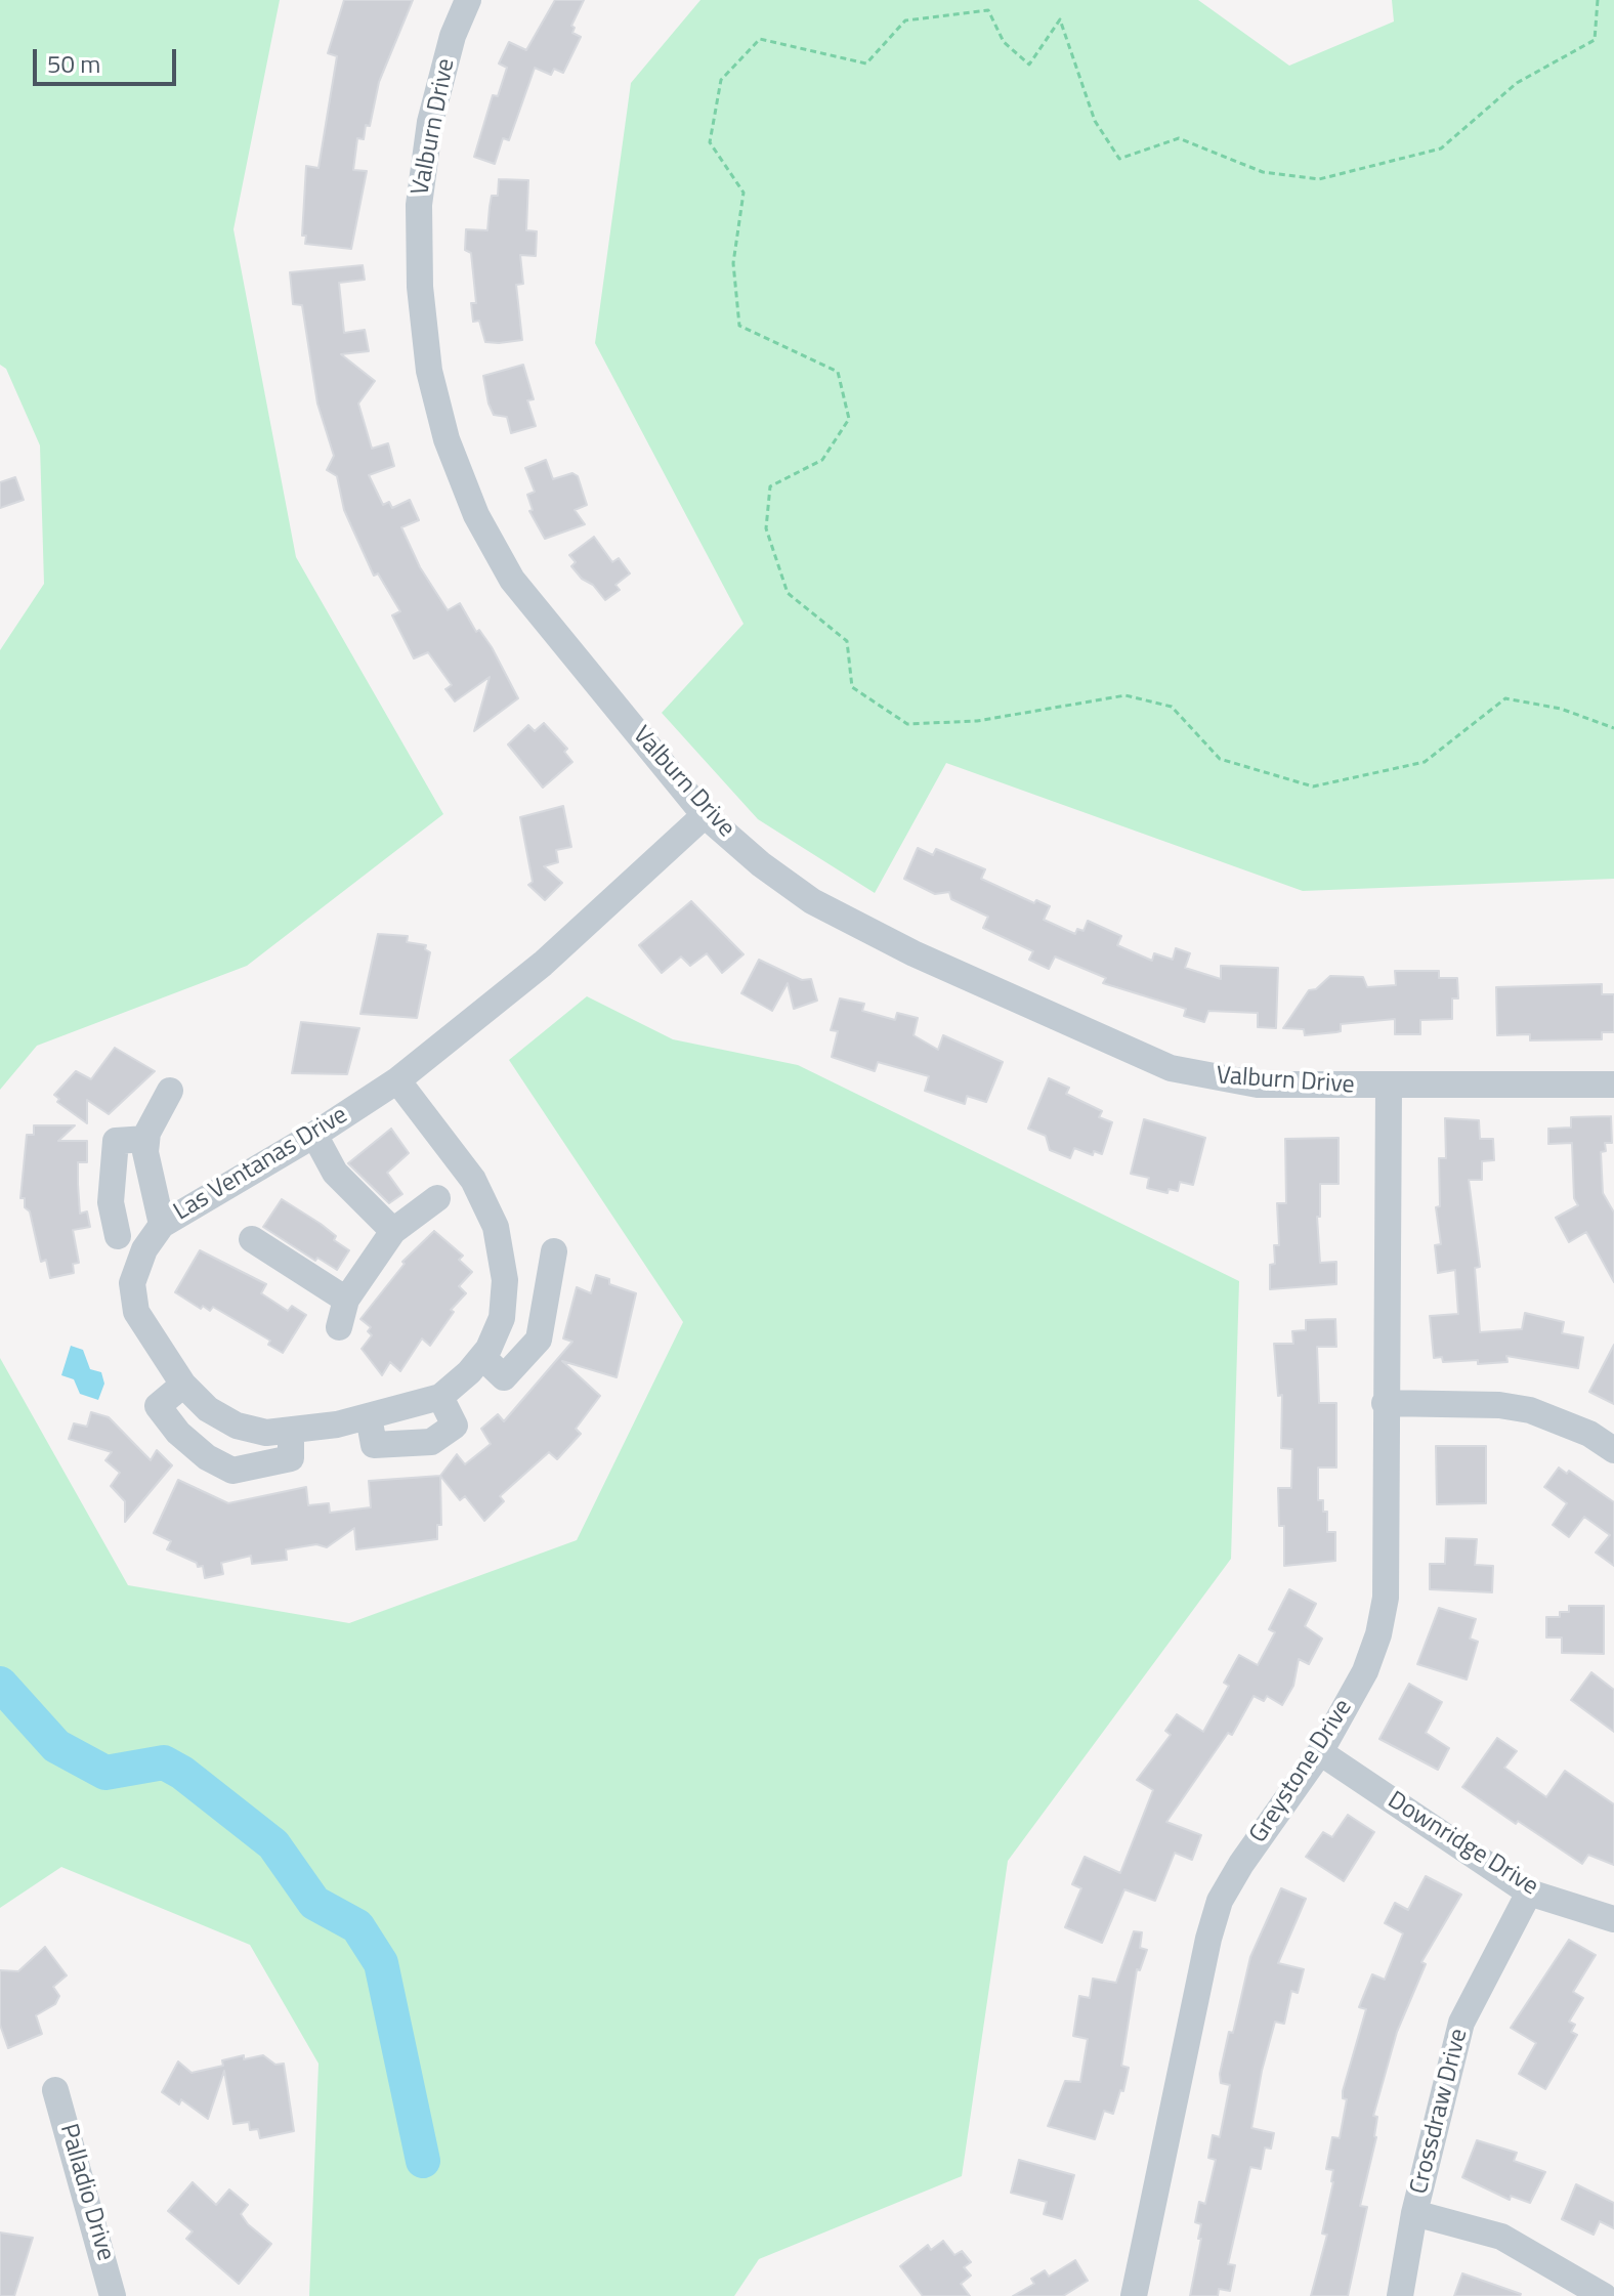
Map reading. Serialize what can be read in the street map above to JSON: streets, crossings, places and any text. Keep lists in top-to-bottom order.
{
  "streets": {
    "street": [
      "Valburn Drive",
      "Las Ventanas Drive",
      "Greystone Drive",
      "Downridge Drive",
      "Crossdraw Drive",
      "Palladio Drive"
    ]
  },
  "crossings": [
    ["Valburn Drive", "Las Ventanas Drive"],
    ["Valburn Drive", "Greystone Drive"],
    ["Greystone Drive", "Downridge Drive"],
    ["Downridge Drive", "Crossdraw Drive"]
  ],
  "scale_bar": "50 m"
}
